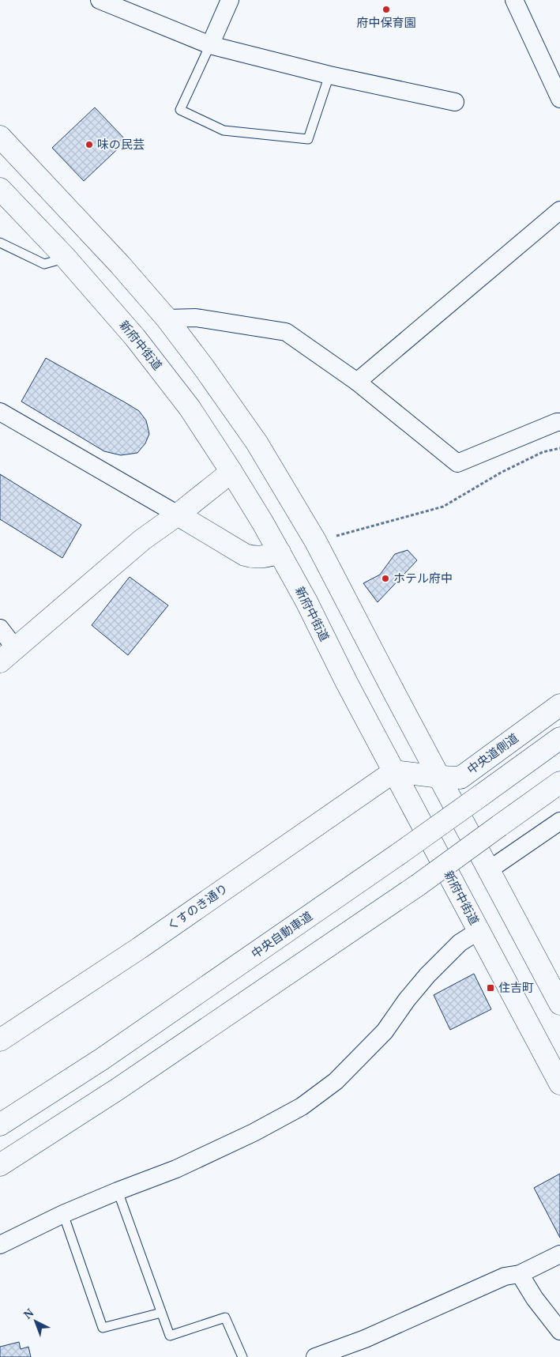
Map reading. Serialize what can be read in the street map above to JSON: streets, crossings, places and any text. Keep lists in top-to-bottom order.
{
  "streets": {
    "main road": [
      "新府中街道",
      "中央道側道",
      "くすのき通り",
      "中央自動車道"
    ]
  },
  "crossings": [
    ["新府中街道", "中央道側道"],
    ["新府中街道", "くすのき通り"],
    ["中央道側道", "くすのき通り"]
  ],
  "places": {
    "other": ["府中保育園", "味の民芸", "ホテル府中"],
    "transit": ["住吉町"]
  },
  "north": "top left"
}
